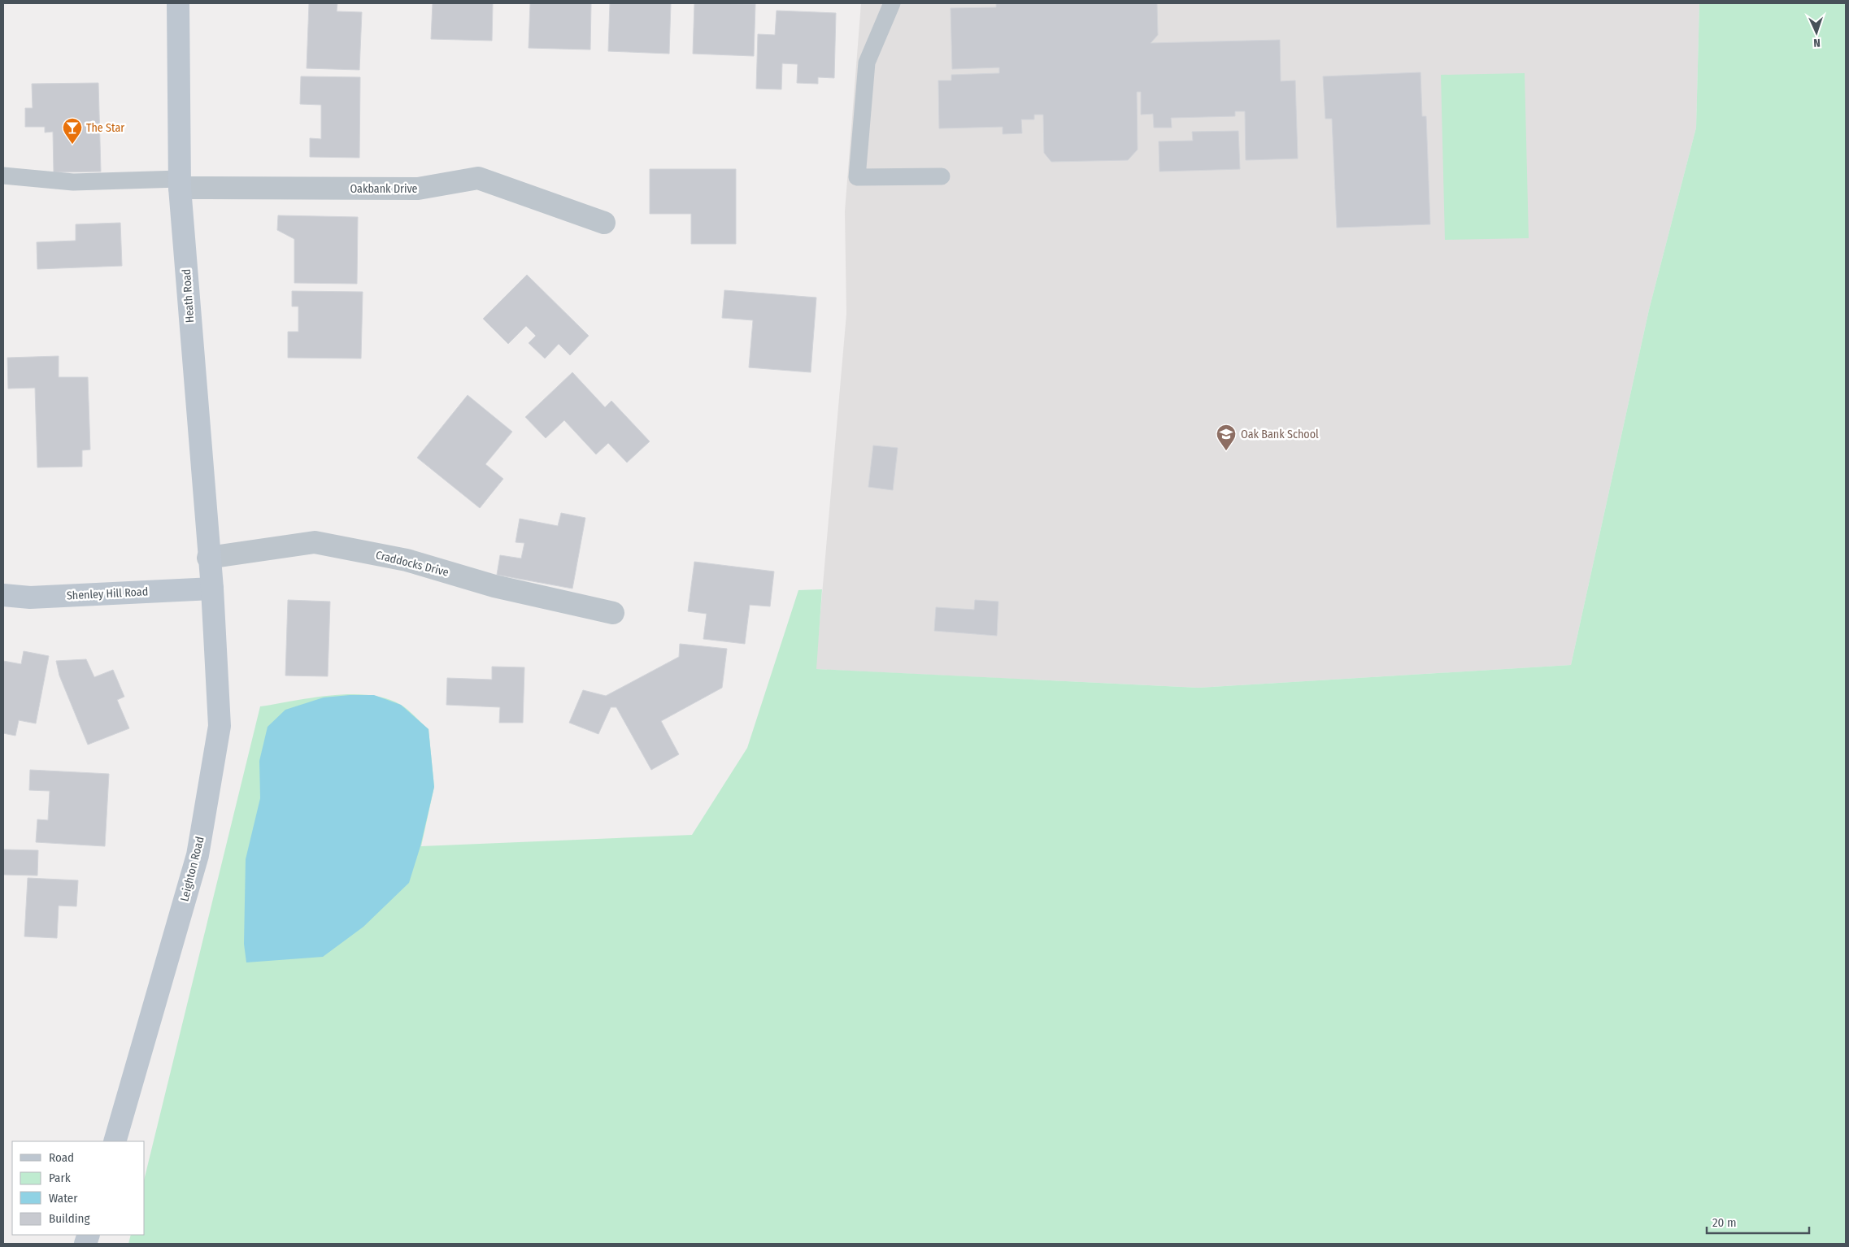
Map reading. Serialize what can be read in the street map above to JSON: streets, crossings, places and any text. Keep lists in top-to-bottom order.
{
  "streets": {
    "street": [
      "Oakbank Drive",
      "Heath Road",
      "Craddocks Drive",
      "Shenley Hill Road",
      "Leighton Road"
    ]
  },
  "crossings": [
    ["Oakbank Drive", "Heath Road"],
    ["Heath Road", "Craddocks Drive"],
    ["Heath Road", "Shenley Hill Road"],
    ["Heath Road", "Leighton Road"],
    ["Shenley Hill Road", "Leighton Road"]
  ],
  "places": {
    "bar": ["The Star"],
    "school or university": ["Oak Bank School"]
  },
  "legend": [
    "Road",
    "Park",
    "Water",
    "Building"
  ],
  "scale_bar": "20 m",
  "north": "bottom"
}
